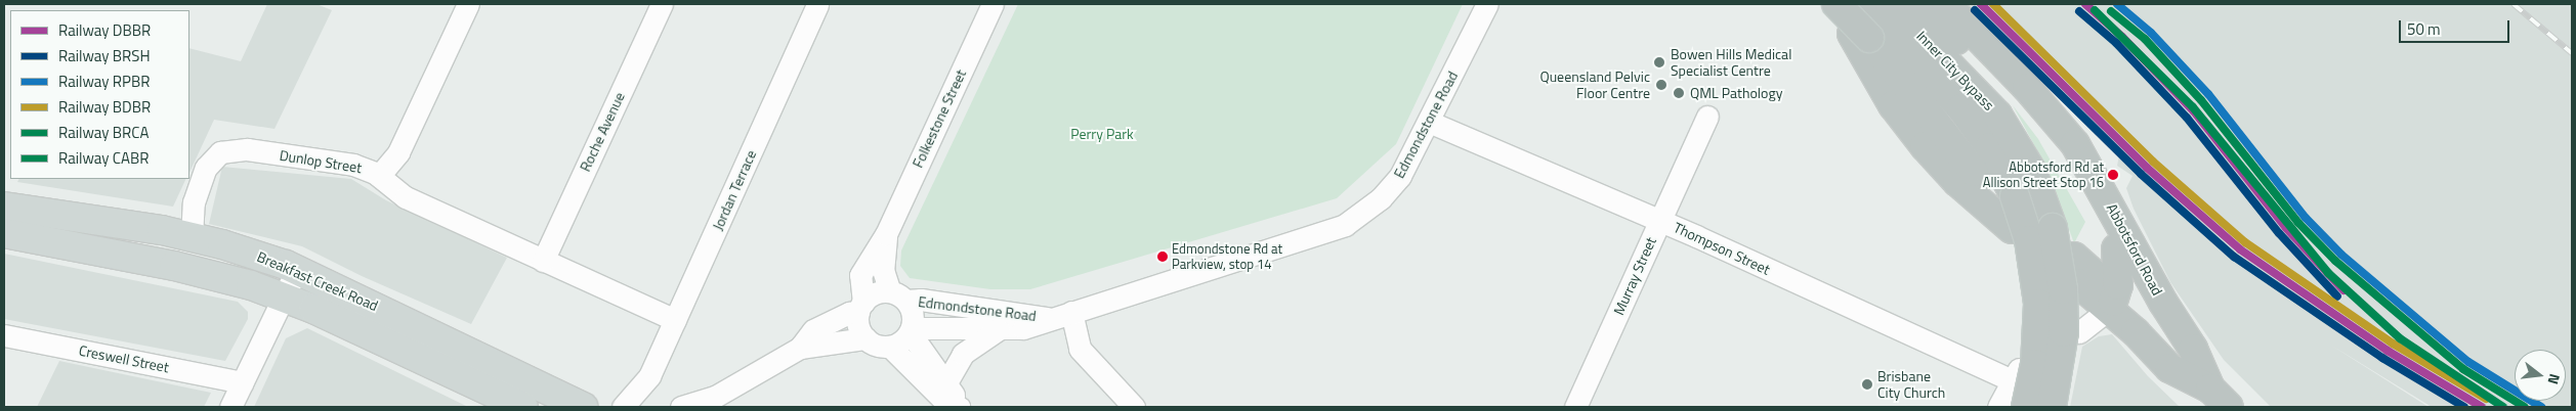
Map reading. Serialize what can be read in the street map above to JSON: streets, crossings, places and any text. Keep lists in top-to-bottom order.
{
  "streets": {
    "highway": ["Inner City Bypass", "Abbotsford Road"],
    "main road": ["Breakfast Creek Road"],
    "street": [
      "Folkestone Street",
      "Edmondstone Road",
      "Roche Avenue",
      "Dunlop Street",
      "Jordan Terrace",
      "Thompson Street",
      "Murray Street",
      "Creswell Street"
    ]
  },
  "crossings": [
    ["Folkestone Street", "Edmondstone Road"],
    ["Edmondstone Road", "Thompson Street"],
    ["Dunlop Street", "Breakfast Creek Road"],
    ["Thompson Street", "Murray Street"]
  ],
  "parks": ["Perry Park"],
  "places": [
    "Bowen Hills Medical Specialist Centre",
    "Queensland Pelvic Floor Centre",
    "QML Pathology",
    "Abbotsford Rd at Allison Street Stop 16",
    "Edmondstone Rd at Parkview, stop 14",
    "Brisbane City Church"
  ],
  "lines": [
    "rail line DBBR",
    "rail line RPBR",
    "rail line BDBR",
    "rail line BRSH",
    "rail line CABR",
    "rail line BRCA"
  ],
  "legend": [
    "Railway DBBR",
    "Railway BRSH",
    "Railway RPBR",
    "Railway BDBR",
    "Railway BRCA",
    "Railway CABR"
  ],
  "scale_bar": "50 m",
  "north": "right"
}
